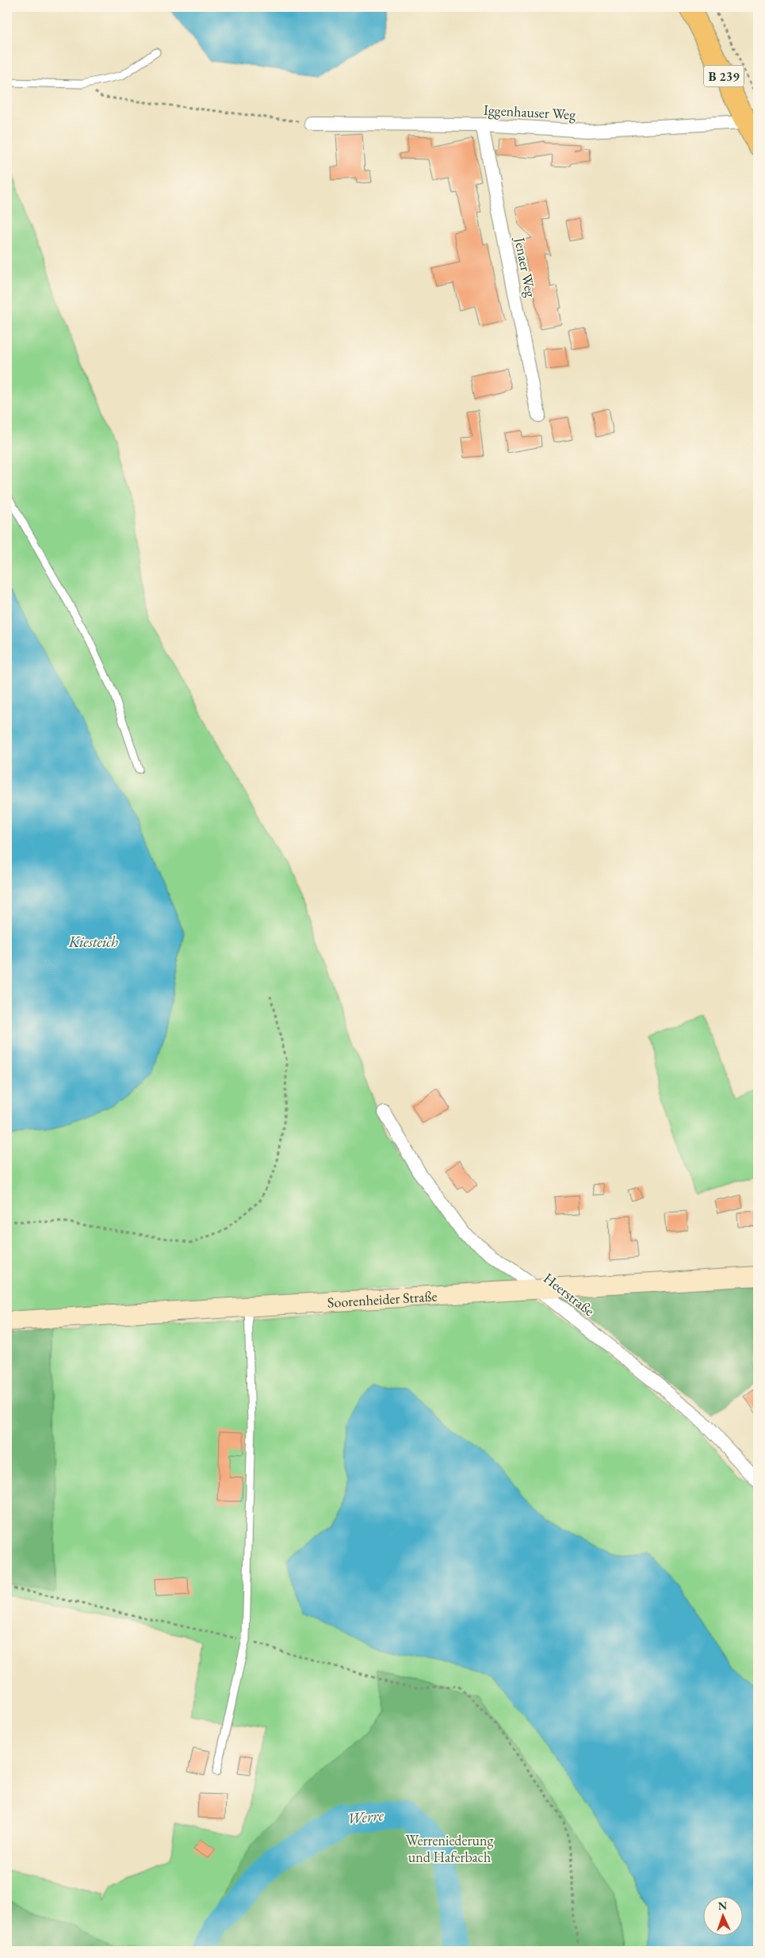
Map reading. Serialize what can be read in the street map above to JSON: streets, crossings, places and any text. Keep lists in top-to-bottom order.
{
  "streets": {
    "main road": ["B 239", "Soorenheider Straße"],
    "street": ["Iggenhauser Weg", "Jenaer Weg", "Heerstraße"]
  },
  "crossings": [
    ["B 239", "Iggenhauser Weg"],
    ["Iggenhauser Weg", "Jenaer Weg"],
    ["Heerstraße", "Soorenheider Straße"]
  ],
  "water": ["Kiesteich", "Werre"],
  "parks": ["Werreniederung und Haferbach"],
  "north": "top"
}
